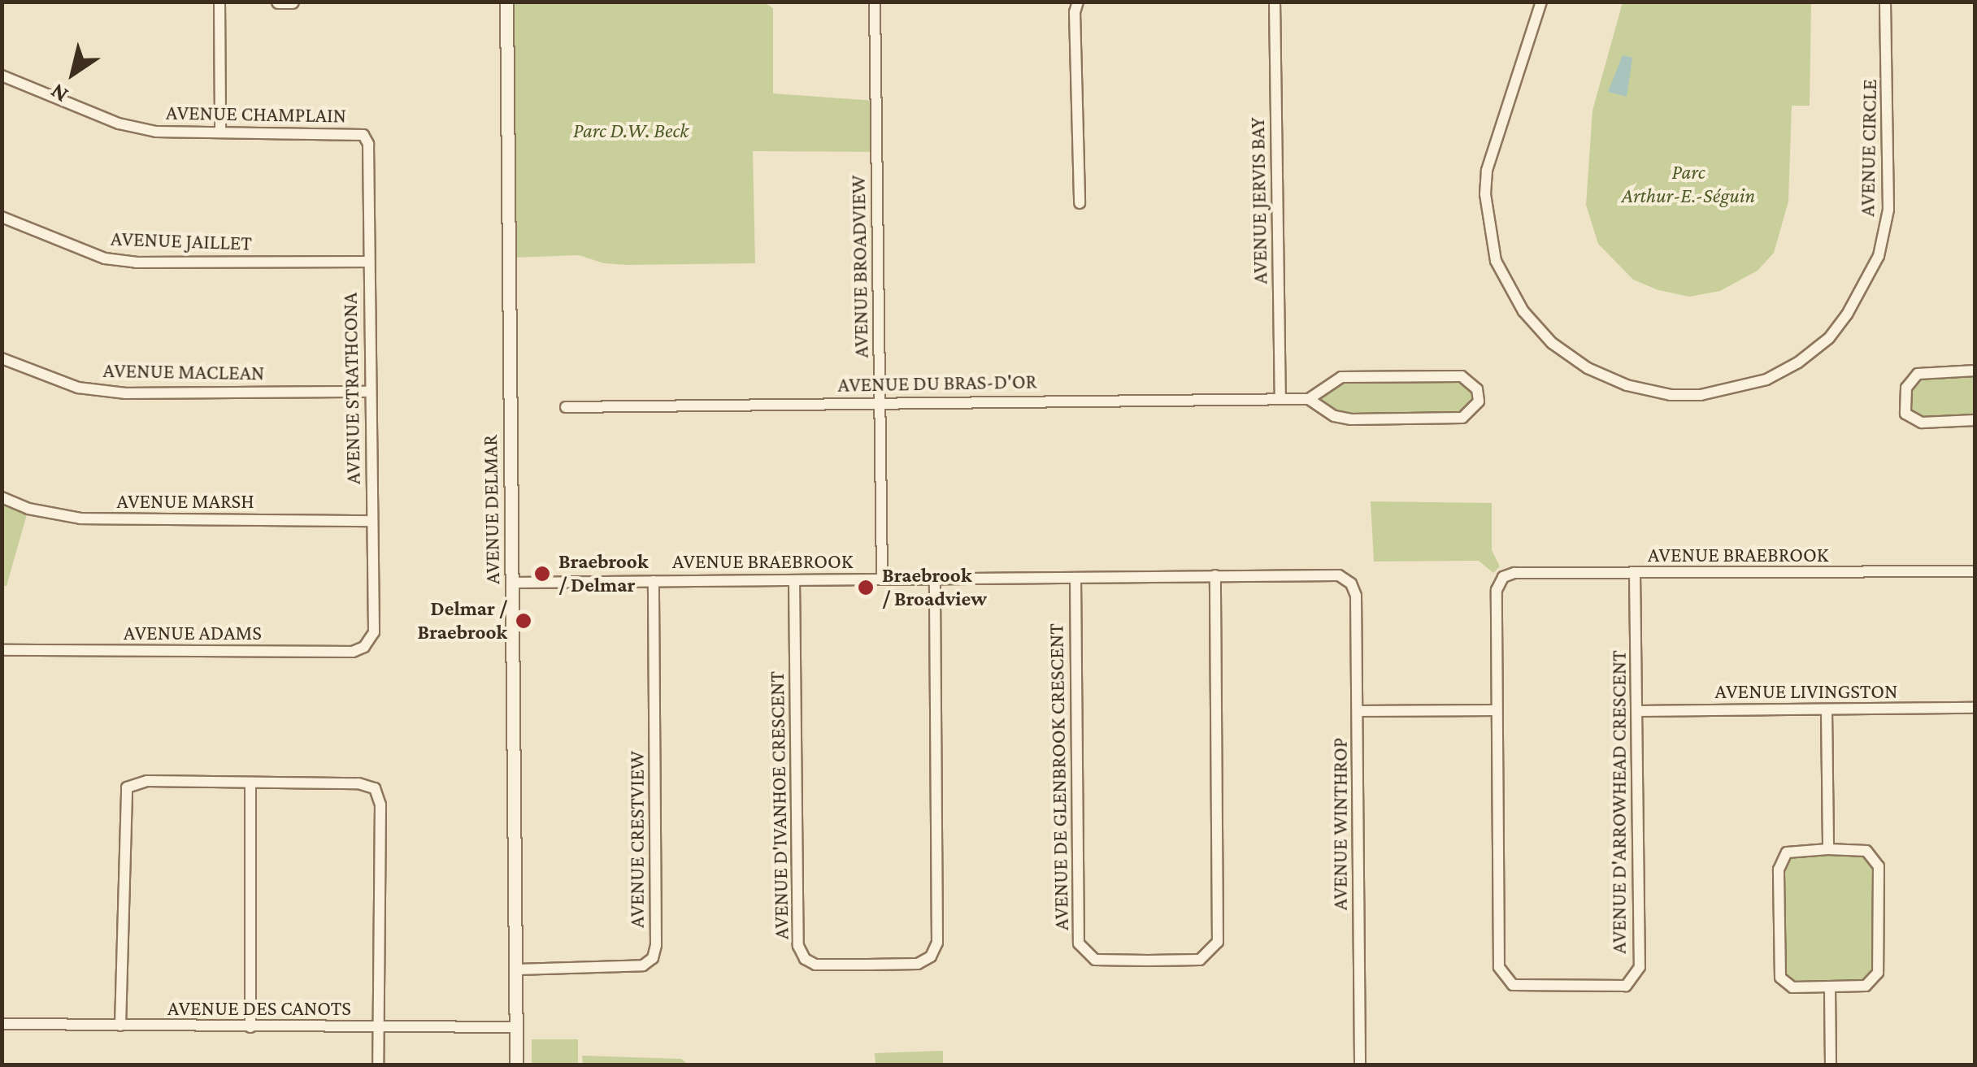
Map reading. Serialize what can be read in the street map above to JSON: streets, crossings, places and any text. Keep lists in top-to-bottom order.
{
  "streets": {
    "street": [
      "AVENUE CHAMPLAIN",
      "AVENUE CIRCLE",
      "AVENUE JERVIS BAY",
      "AVENUE JAILLET",
      "AVENUE BROADVIEW",
      "AVENUE MACLEAN",
      "AVENUE DU BRAS-D'OR",
      "AVENUE STRATHCONA",
      "AVENUE MARSH",
      "AVENUE DELMAR",
      "AVENUE BRAEBROOK",
      "AVENUE ADAMS",
      "AVENUE LIVINGSTON",
      "AVENUE DE GLENBROOK CRESCENT",
      "AVENUE D'ARROWHEAD CRESCENT",
      "AVENUE D'IVANHOE CRESCENT",
      "AVENUE WINTHROP",
      "AVENUE CRESTVIEW",
      "AVENUE DES CANOTS"
    ]
  },
  "crossings": [
    ["AVENUE CHAMPLAIN", "AVENUE STRATHCONA"],
    ["AVENUE JERVIS BAY", "AVENUE DU BRAS-D'OR"],
    ["AVENUE JAILLET", "AVENUE STRATHCONA"],
    ["AVENUE BROADVIEW", "AVENUE DU BRAS-D'OR"],
    ["AVENUE BROADVIEW", "AVENUE BRAEBROOK"],
    ["AVENUE MACLEAN", "AVENUE STRATHCONA"],
    ["AVENUE STRATHCONA", "AVENUE MARSH"],
    ["AVENUE STRATHCONA", "AVENUE ADAMS"],
    ["AVENUE DELMAR", "AVENUE BRAEBROOK"],
    ["AVENUE DELMAR", "AVENUE CRESTVIEW"],
    ["AVENUE DELMAR", "AVENUE DES CANOTS"],
    ["AVENUE BRAEBROOK", "AVENUE DE GLENBROOK CRESCENT"],
    ["AVENUE BRAEBROOK", "AVENUE D'ARROWHEAD CRESCENT"],
    ["AVENUE BRAEBROOK", "AVENUE D'IVANHOE CRESCENT"],
    ["AVENUE BRAEBROOK", "AVENUE WINTHROP"],
    ["AVENUE BRAEBROOK", "AVENUE CRESTVIEW"],
    ["AVENUE LIVINGSTON", "AVENUE D'ARROWHEAD CRESCENT"]
  ],
  "parks": ["Parc D.W. Beck", "Parc Arthur-E.-Séguin"],
  "places": ["Braebrook / Delmar", "Braebrook / Broadview", "Delmar / Braebrook"],
  "north": "bottom left"
}
